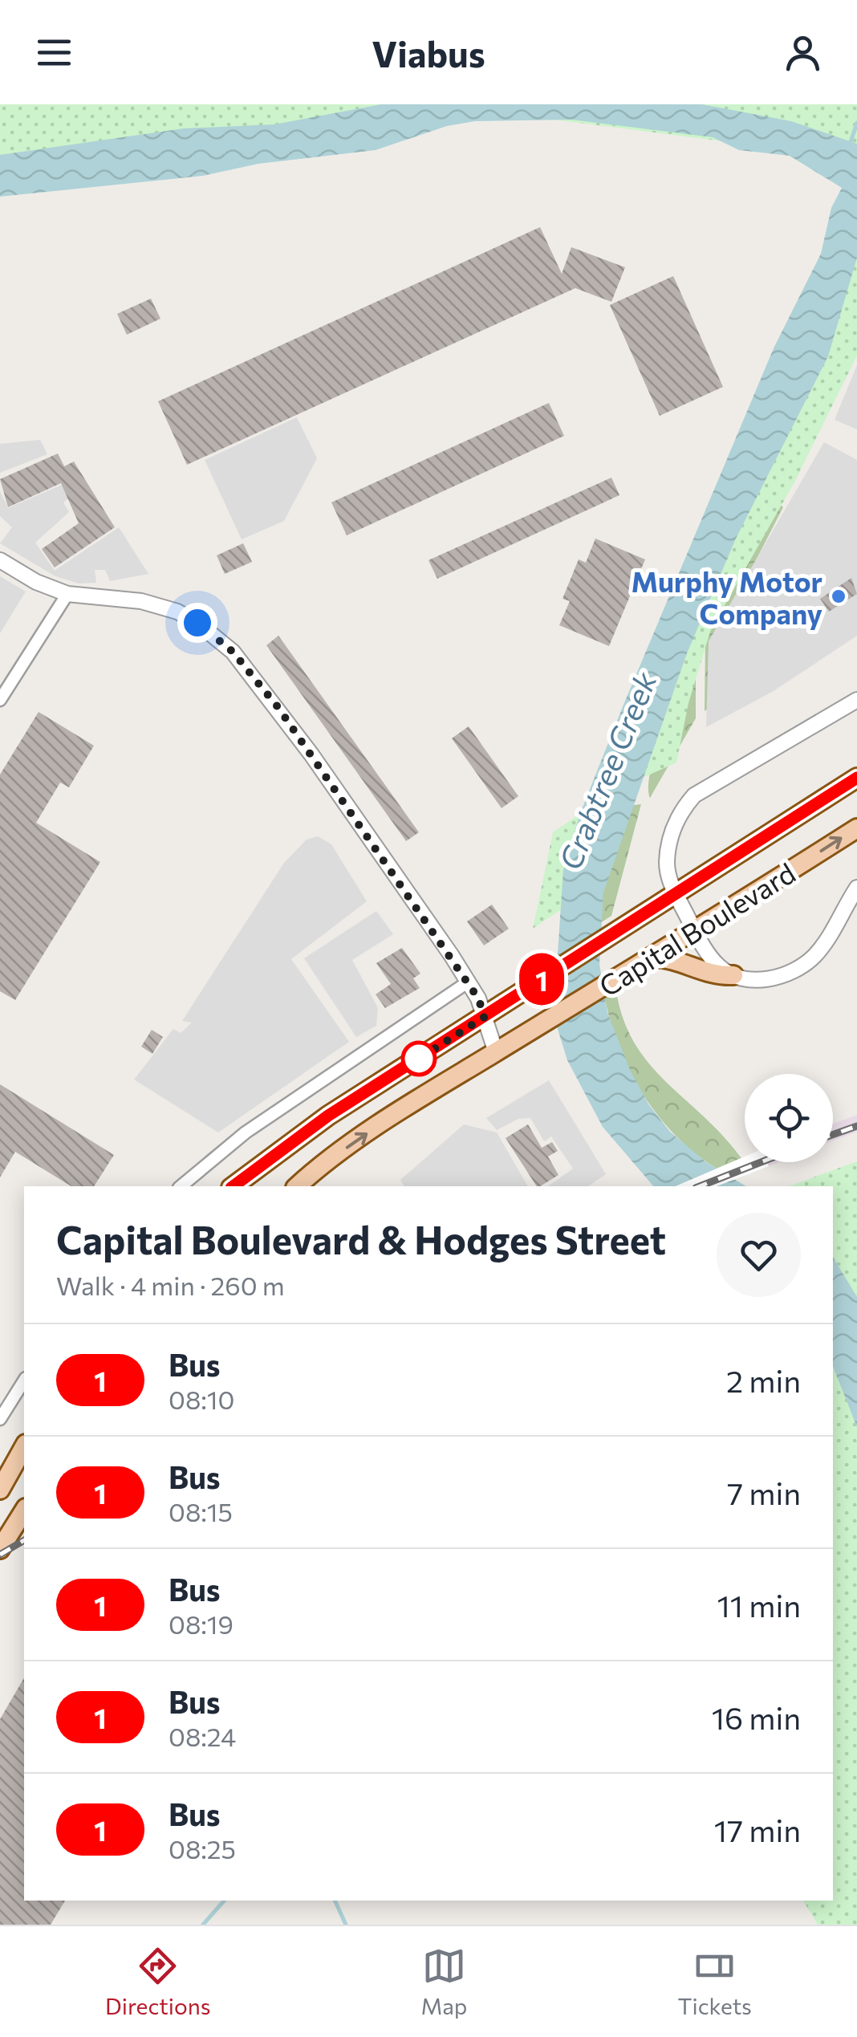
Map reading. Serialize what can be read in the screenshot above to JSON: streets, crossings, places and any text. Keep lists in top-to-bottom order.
{
  "streets": {
    "main road": ["Capital Boulevard"]
  },
  "water": ["Crabtree Creek"],
  "places": ["Murphy Motor Company"],
  "lines": ["bus line 1"],
  "page": {
    "header": "Viabus",
    "on_map": "1",
    "heading": ["Capital Boulevard & Hodges Street", "Walk · 4 min · 260 m"],
    "list": [
      {
        "mark": "1",
        "name": "Bus",
        "note": "08:10",
        "value": "2 min"
      },
      {
        "mark": "1",
        "name": "Bus",
        "note": "08:15",
        "value": "7 min"
      },
      {
        "mark": "1",
        "name": "Bus",
        "note": "08:19",
        "value": "11 min"
      },
      {
        "mark": "1",
        "name": "Bus",
        "note": "08:24",
        "value": "16 min"
      },
      {
        "mark": "1",
        "name": "Bus",
        "note": "08:25",
        "value": "17 min"
      }
    ],
    "tabs": ["Directions", "Map", "Tickets"]
  }
}
